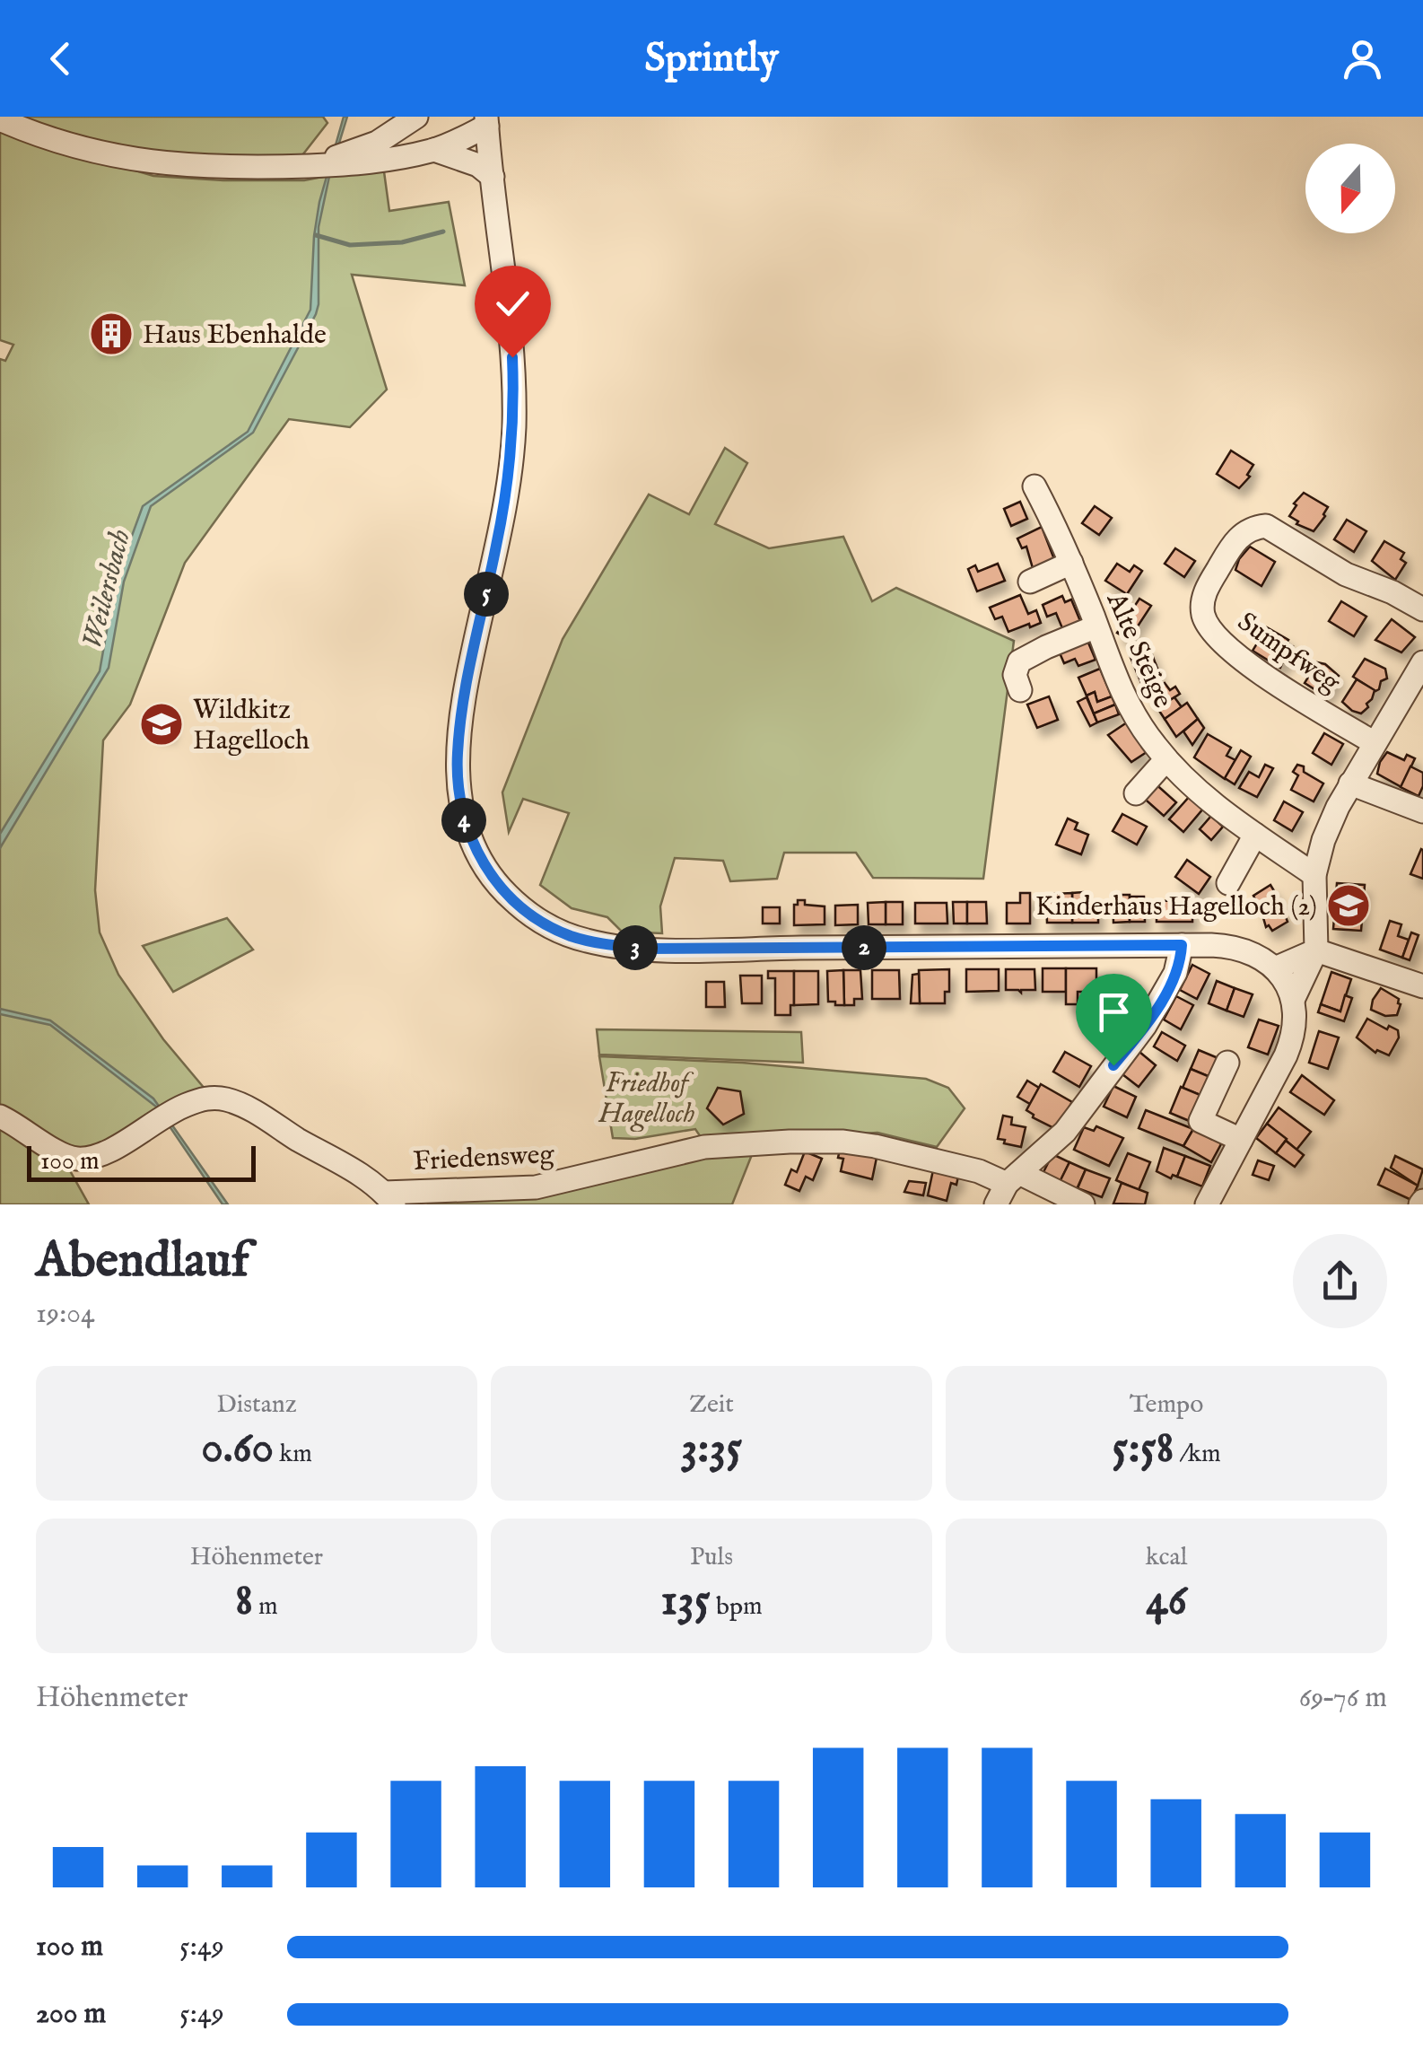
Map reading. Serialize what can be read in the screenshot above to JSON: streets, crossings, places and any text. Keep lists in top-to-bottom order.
{
  "streets": {
    "street": ["Alte Steige", "Sumpfweg", "Friedensweg"]
  },
  "water": ["Weilersbach"],
  "parks": ["Friedhof Hagelloch"],
  "places": {
    "building": ["Haus Ebenhalde"],
    "school or university": ["Wildkitz Hagelloch", "Kinderhaus Hagelloch (2)"]
  },
  "scale_bar": "100 m",
  "north": "bottom",
  "page": {
    "header": "Sprintly",
    "pins": [
      "5",
      "4",
      "2",
      "3"
    ],
    "scale": "100 m",
    "heading": ["Abendlauf", "19:04"],
    "stats": [
      ["Distanz", "0.60 km"],
      ["Zeit", "3:35"],
      ["Tempo", "5:58 /km"],
      ["Höhenmeter", "8 m"],
      ["Puls", "135 bpm"],
      ["kcal", "46"]
    ],
    "chart": ["Höhenmeter", "69–76 m"],
    "list": [
      {
        "name": "100 m",
        "note": "5:49"
      },
      {
        "name": "200 m",
        "note": "5:49"
      }
    ]
  }
}
